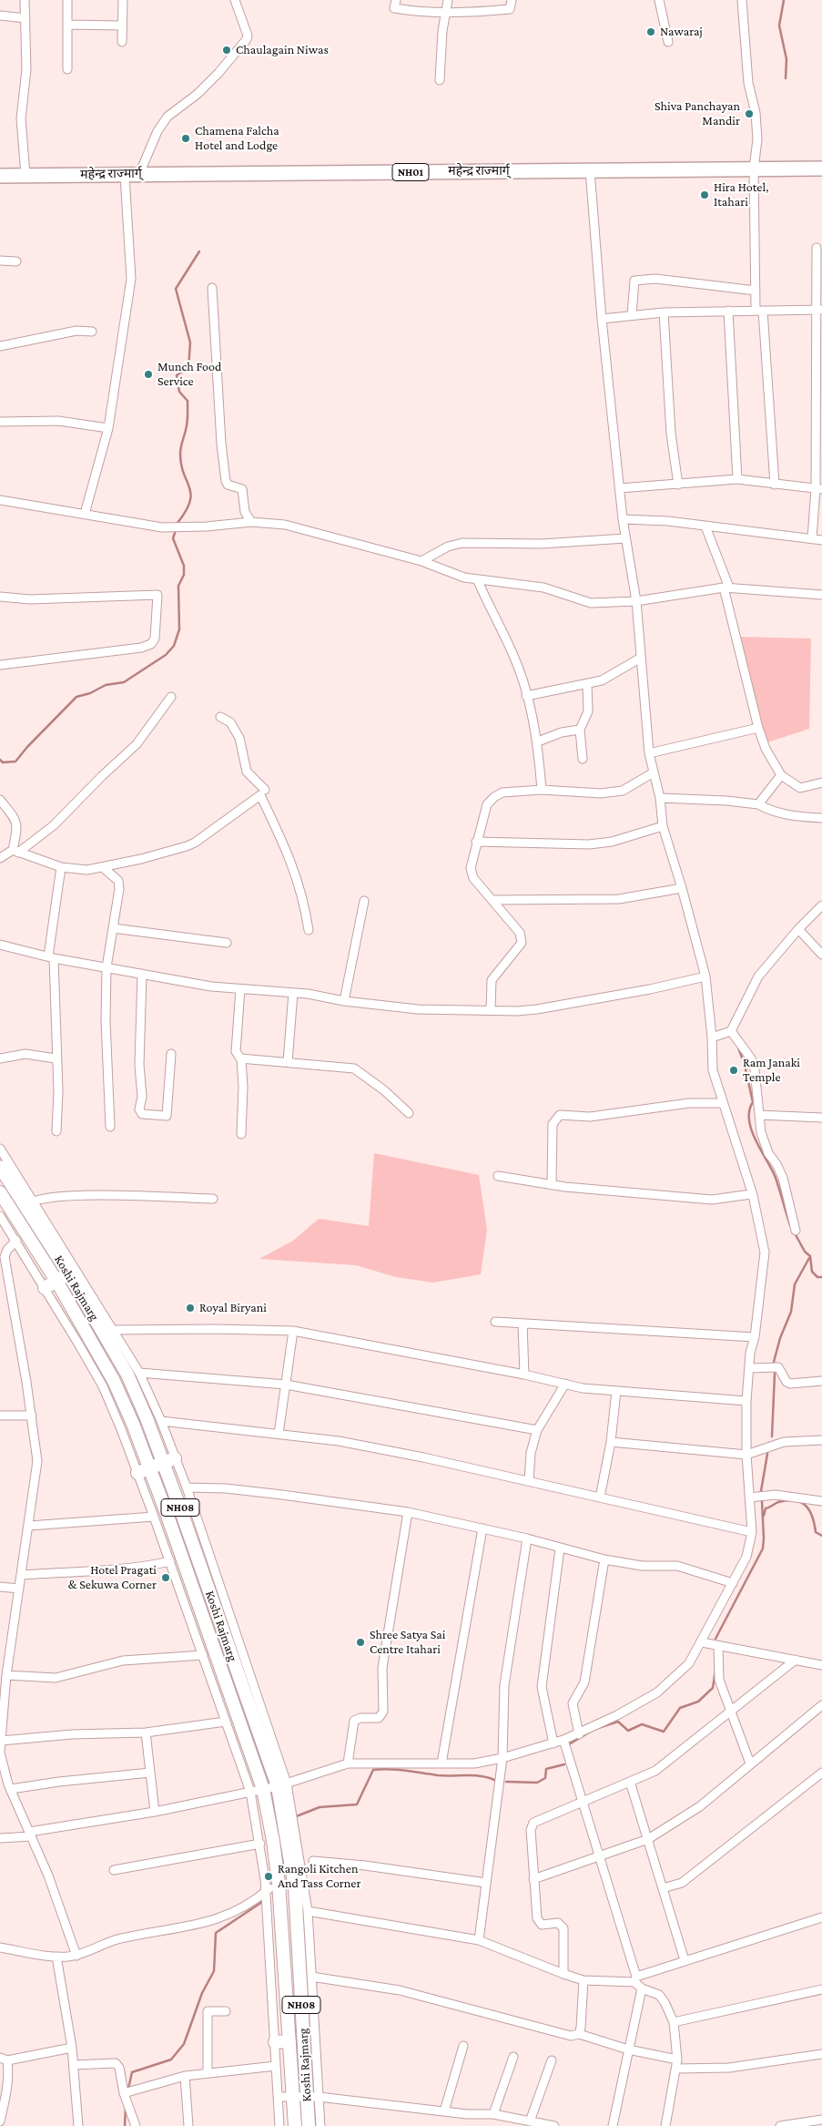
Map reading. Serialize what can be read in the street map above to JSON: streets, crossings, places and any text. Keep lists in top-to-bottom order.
{
  "streets": {
    "highway": ["महेन्द्र राज्मार्ग्", "NH01"],
    "main road": ["Koshi Rajmarg", "NH08"]
  },
  "places": [
    "Nawaraj",
    "Chaulagain Niwas",
    "Shiva Panchayan Mandir",
    "Chamena Falcha Hotel and Lodge",
    "Hira Hotel, Itahari",
    "Munch Food Service",
    "Ram Janaki Temple",
    "Royal Biryani",
    "Hotel Pragati & Sekuwa Corner",
    "Shree Satya Sai Centre Itahari",
    "Rangoli Kitchen And Tass Corner"
  ]
}
